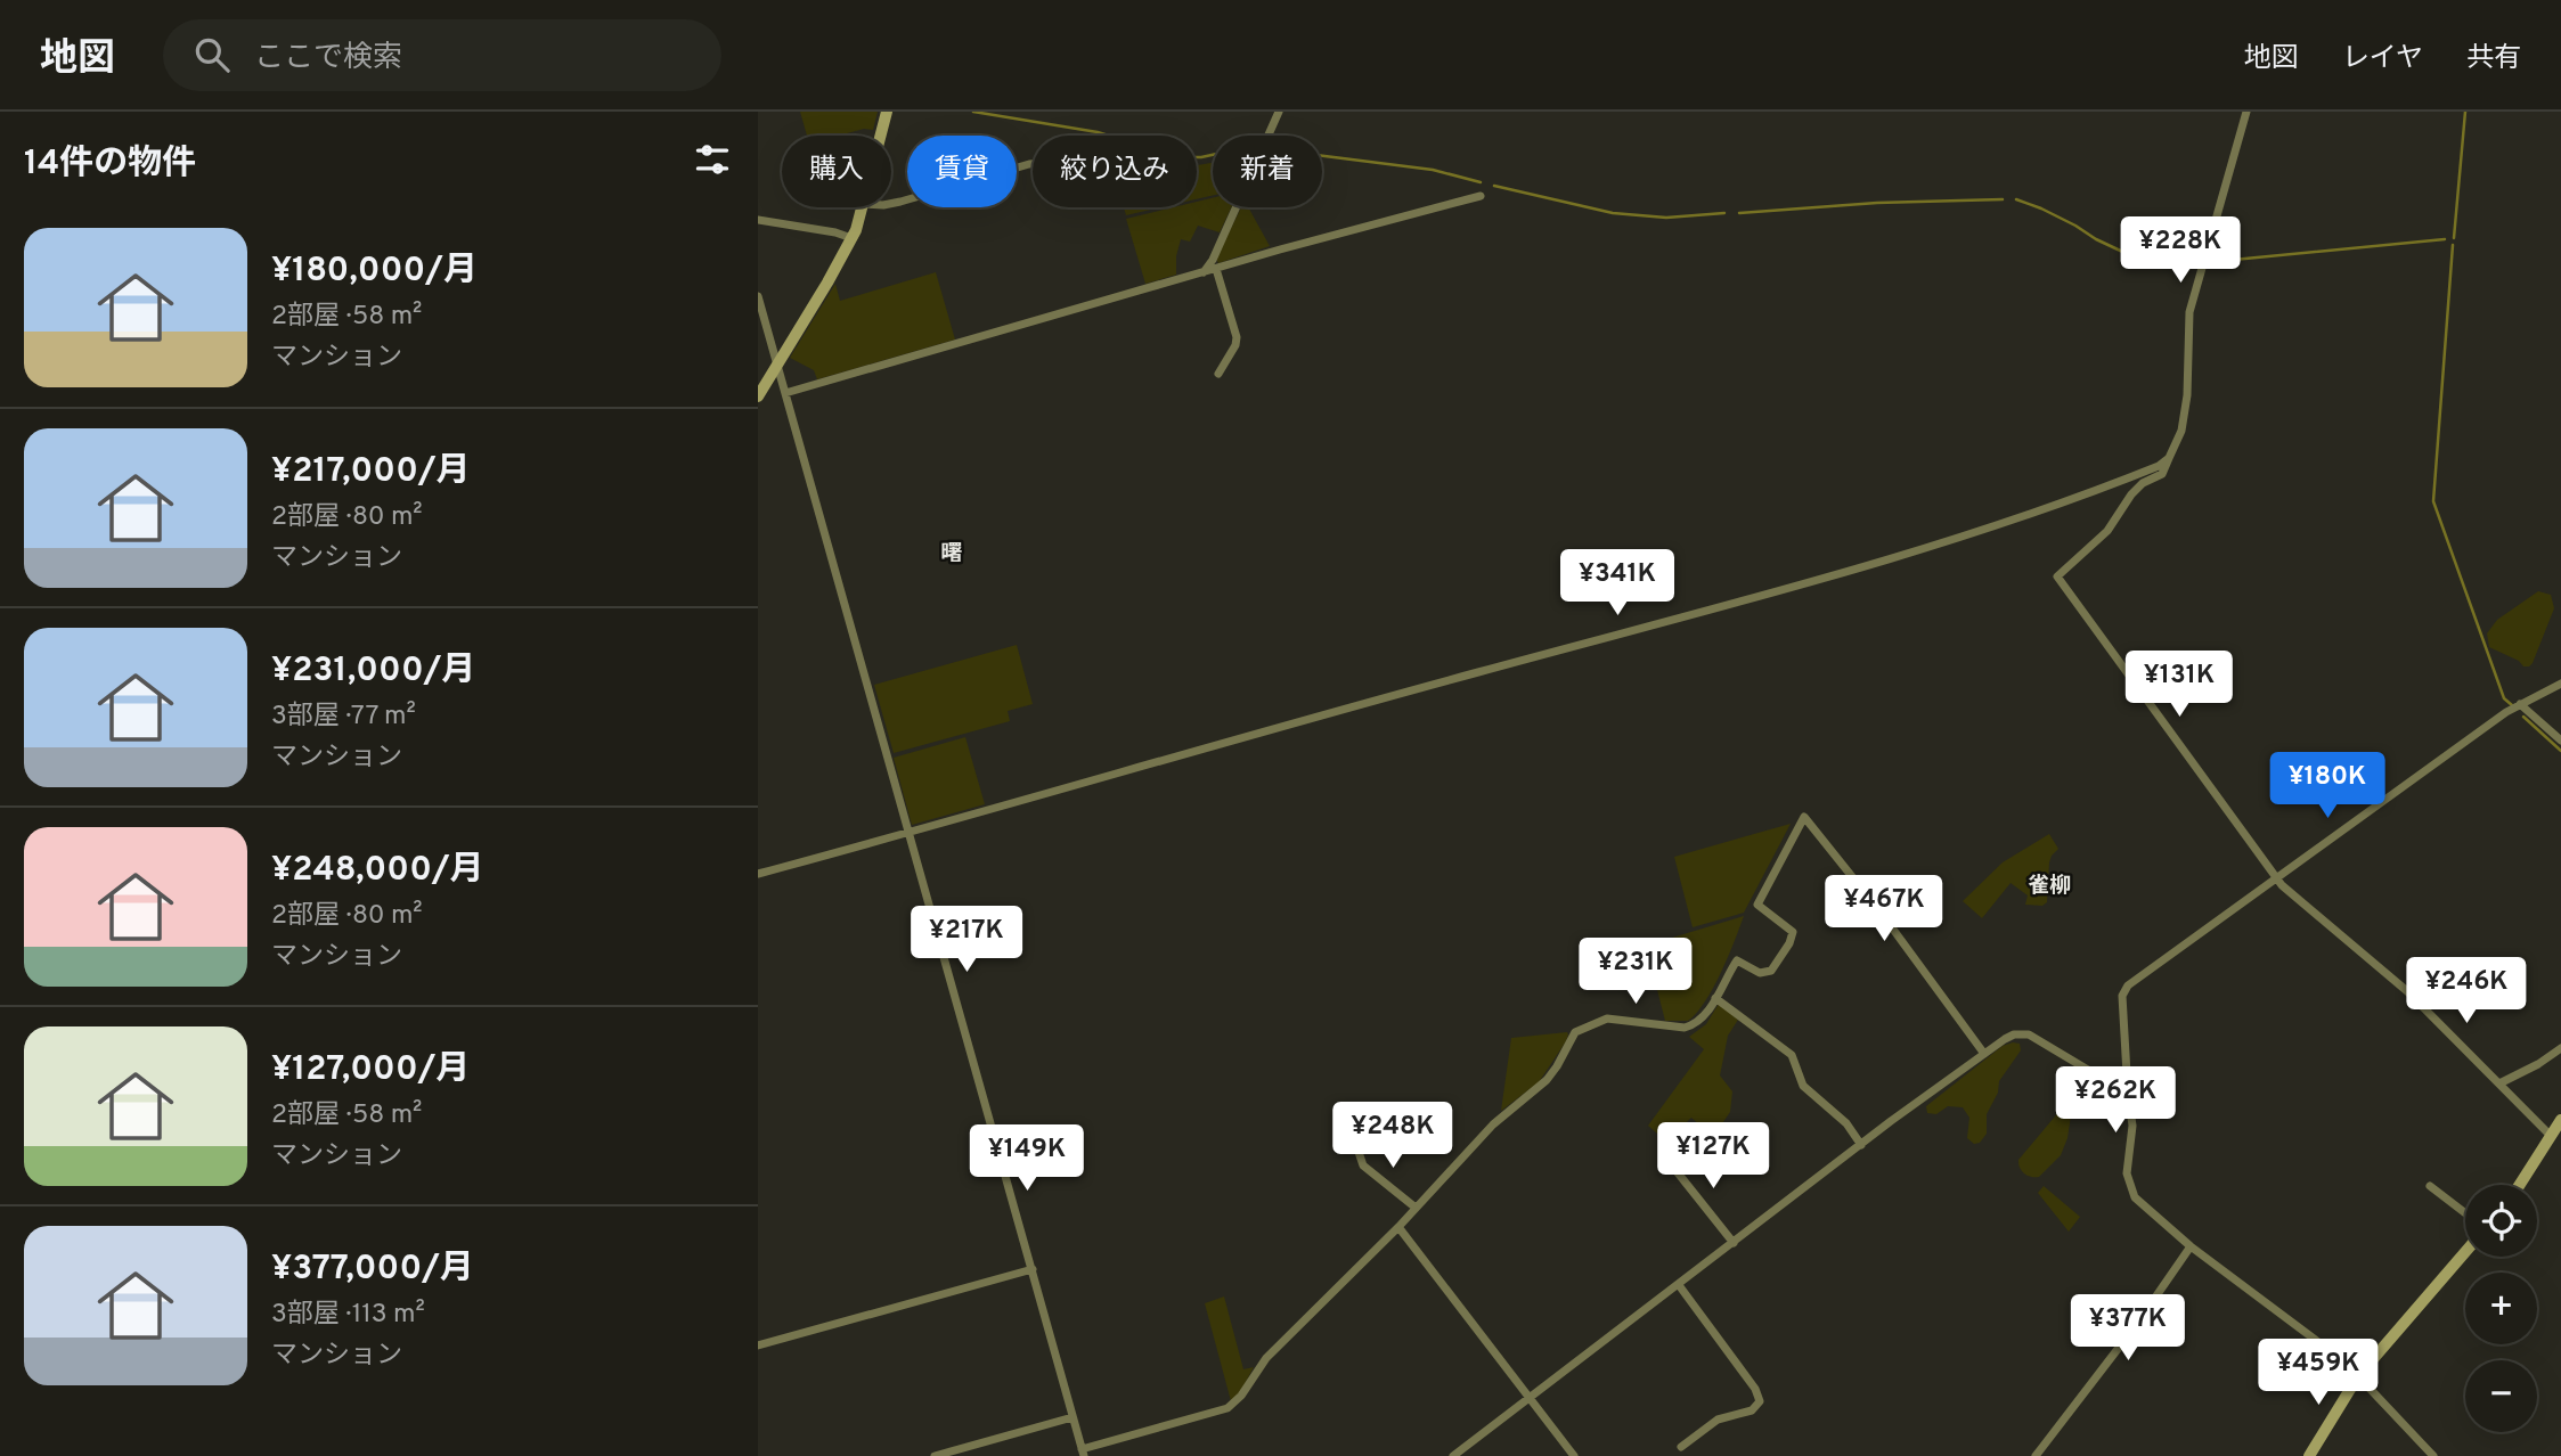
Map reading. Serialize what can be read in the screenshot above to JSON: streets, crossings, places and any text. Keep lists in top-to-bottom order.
{
  "districts": ["曙", "雀柳"],
  "page": {
    "header": "地図",
    "search": "ここで検索",
    "nav": ["地図", "レイヤ", "共有"],
    "heading": "14件の物件",
    "chip": [
      "購入",
      "賃貸",
      "絞り込み",
      "新着"
    ],
    "list": [
      {
        "name": "¥180,000/月",
        "note": "2部屋 · 58 m² · マンション"
      },
      {
        "name": "¥217,000/月",
        "note": "2部屋 · 80 m² · マンション"
      },
      {
        "name": "¥231,000/月",
        "note": "3部屋 · 77 m² · マンション"
      },
      {
        "name": "¥248,000/月",
        "note": "2部屋 · 80 m² · マンション"
      },
      {
        "name": "¥127,000/月",
        "note": "2部屋 · 58 m² · マンション"
      },
      {
        "name": "¥377,000/月",
        "note": "3部屋 · 113 m² · マンション"
      }
    ],
    "price": [
      "¥228K",
      "¥341K",
      "¥131K",
      "¥180K",
      "¥467K",
      "¥217K",
      "¥231K",
      "¥246K",
      "¥262K",
      "¥248K",
      "¥127K",
      "¥149K",
      "¥377K",
      "¥459K"
    ],
    "map_buttons": ["+", "−"]
  }
}
